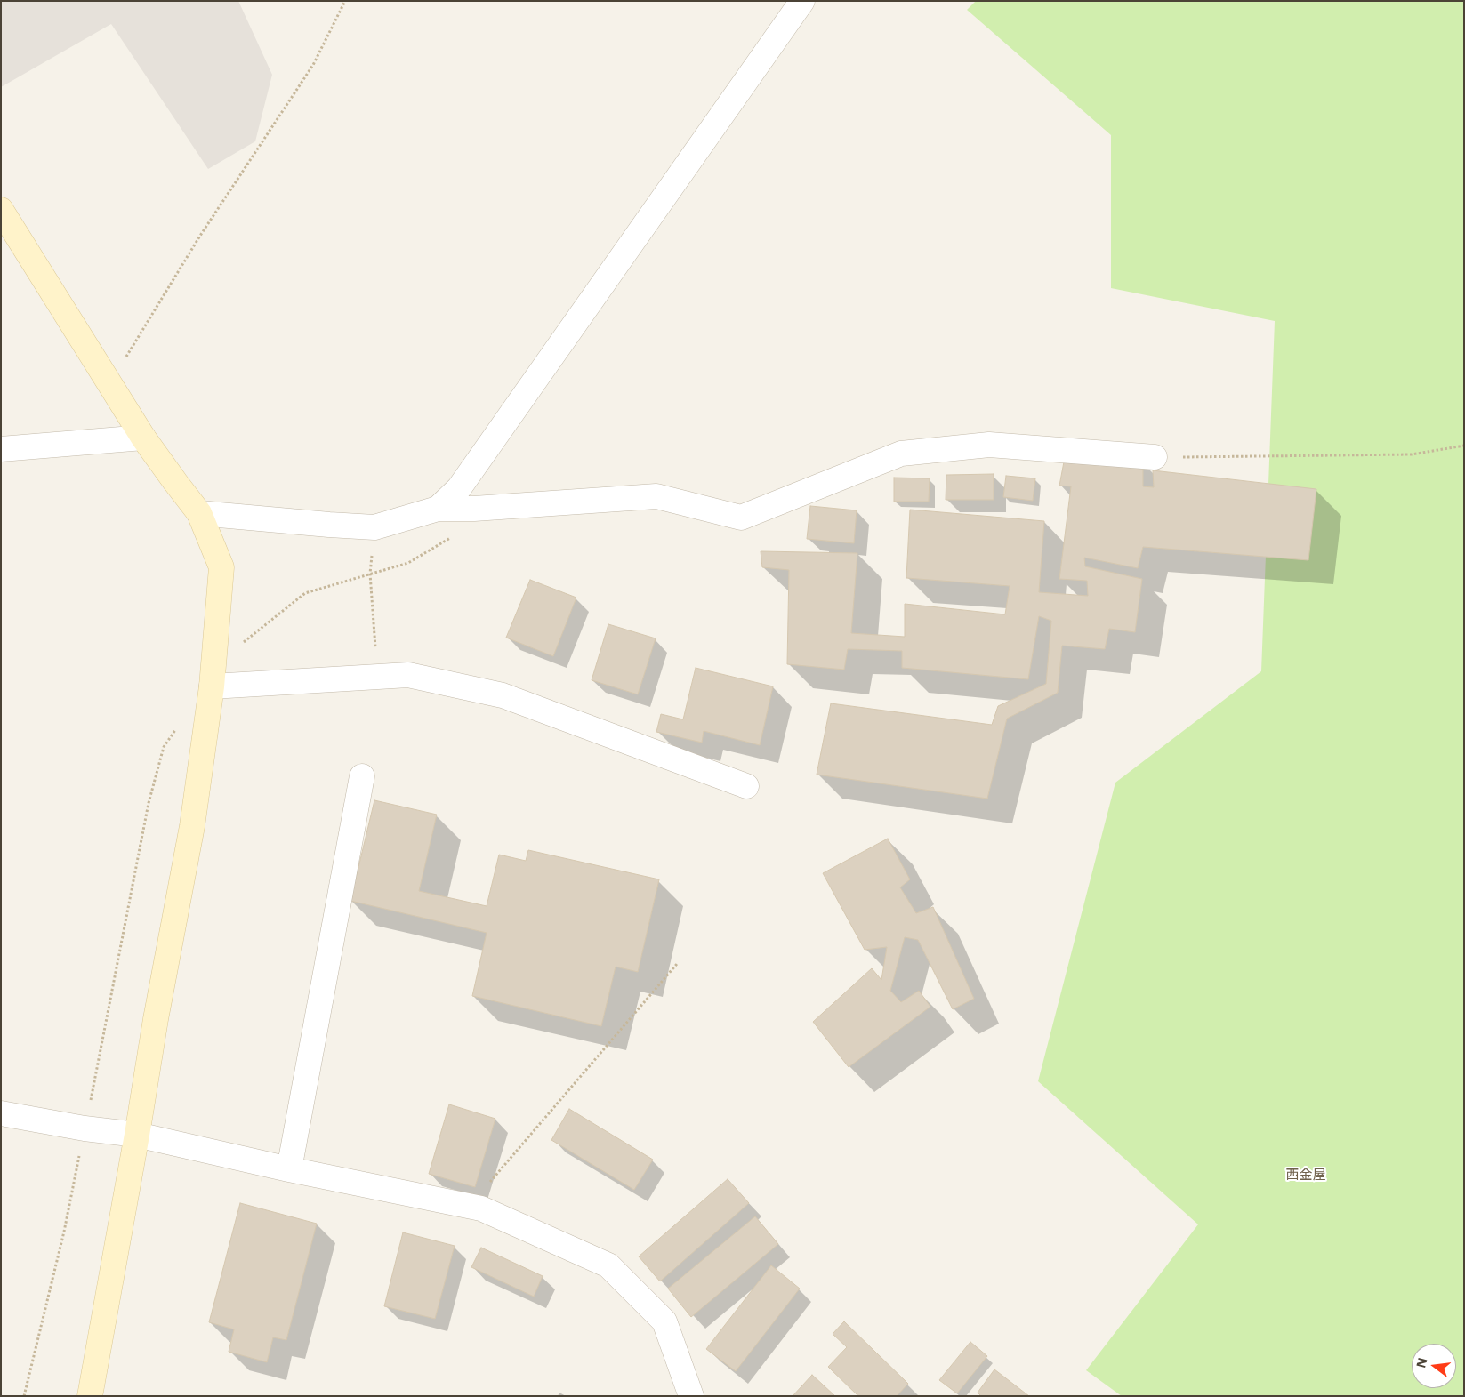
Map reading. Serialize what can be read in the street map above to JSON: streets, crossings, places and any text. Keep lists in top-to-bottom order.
{
  "districts": ["西金屋"],
  "north": "left"
}
